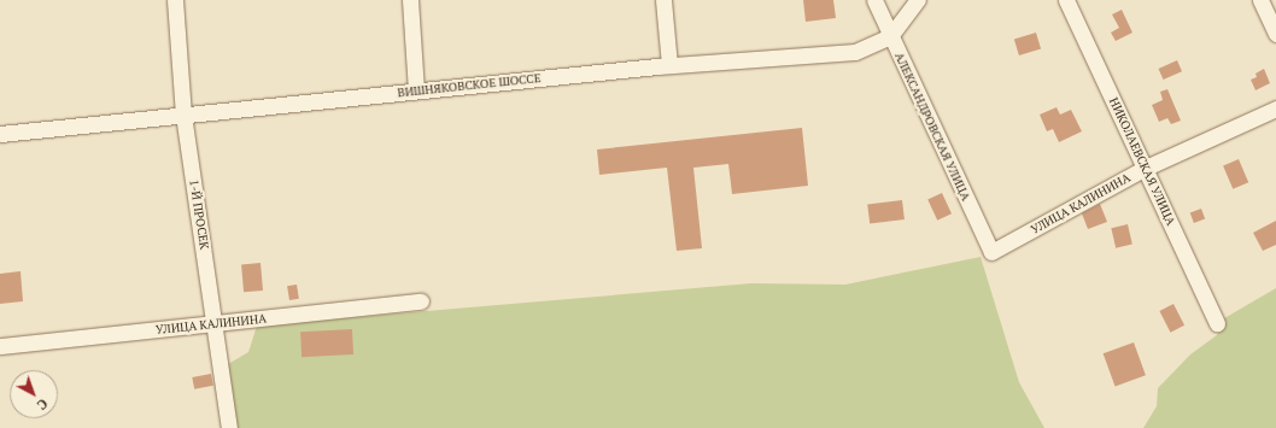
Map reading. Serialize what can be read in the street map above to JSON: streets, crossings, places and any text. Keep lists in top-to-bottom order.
{
  "streets": {
    "street": [
      "ВИШНЯКОВСКОЕ ШОССЕ",
      "АЛЕКСАНДРОВСКАЯ УЛИЦА",
      "НИКОЛАЕВСКАЯ УЛИЦА",
      "УЛИЦА КАЛИНИНА",
      "1-Й ПРОСЕК"
    ]
  },
  "crossings": [
    ["ВИШНЯКОВСКОЕ ШОССЕ", "АЛЕКСАНДРОВСКАЯ УЛИЦА"],
    ["ВИШНЯКОВСКОЕ ШОССЕ", "1-Й ПРОСЕК"],
    ["АЛЕКСАНДРОВСКАЯ УЛИЦА", "УЛИЦА КАЛИНИНА"],
    ["НИКОЛАЕВСКАЯ УЛИЦА", "УЛИЦА КАЛИНИНА"],
    ["УЛИЦА КАЛИНИНА", "1-Й ПРОСЕК"]
  ],
  "north": "bottom right"
}
